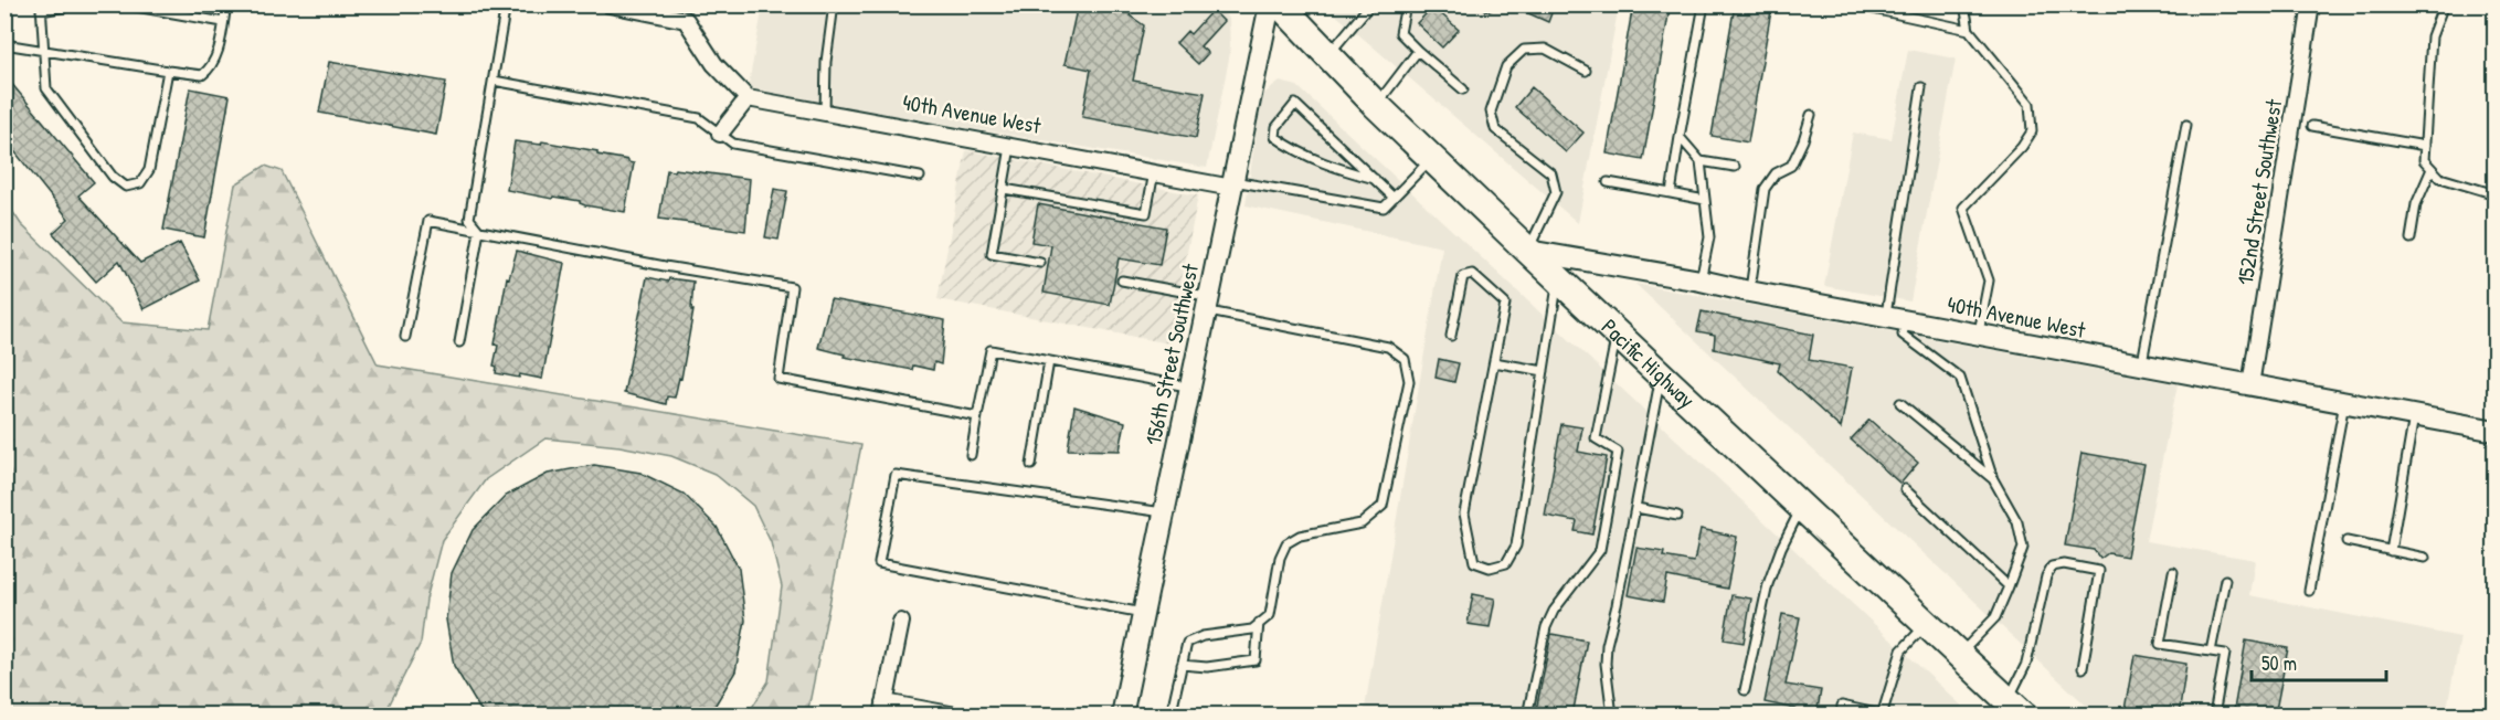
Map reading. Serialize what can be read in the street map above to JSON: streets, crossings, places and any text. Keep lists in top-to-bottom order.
{
  "streets": {
    "highway": ["Pacific Highway"],
    "street": ["40th Avenue West", "152nd Street Southwest", "156th Street Southwest"]
  },
  "crossings": [
    ["40th Avenue West", "152nd Street Southwest"],
    ["40th Avenue West", "156th Street Southwest"],
    ["40th Avenue West", "Pacific Highway"]
  ],
  "scale_bar": "50 m"
}
